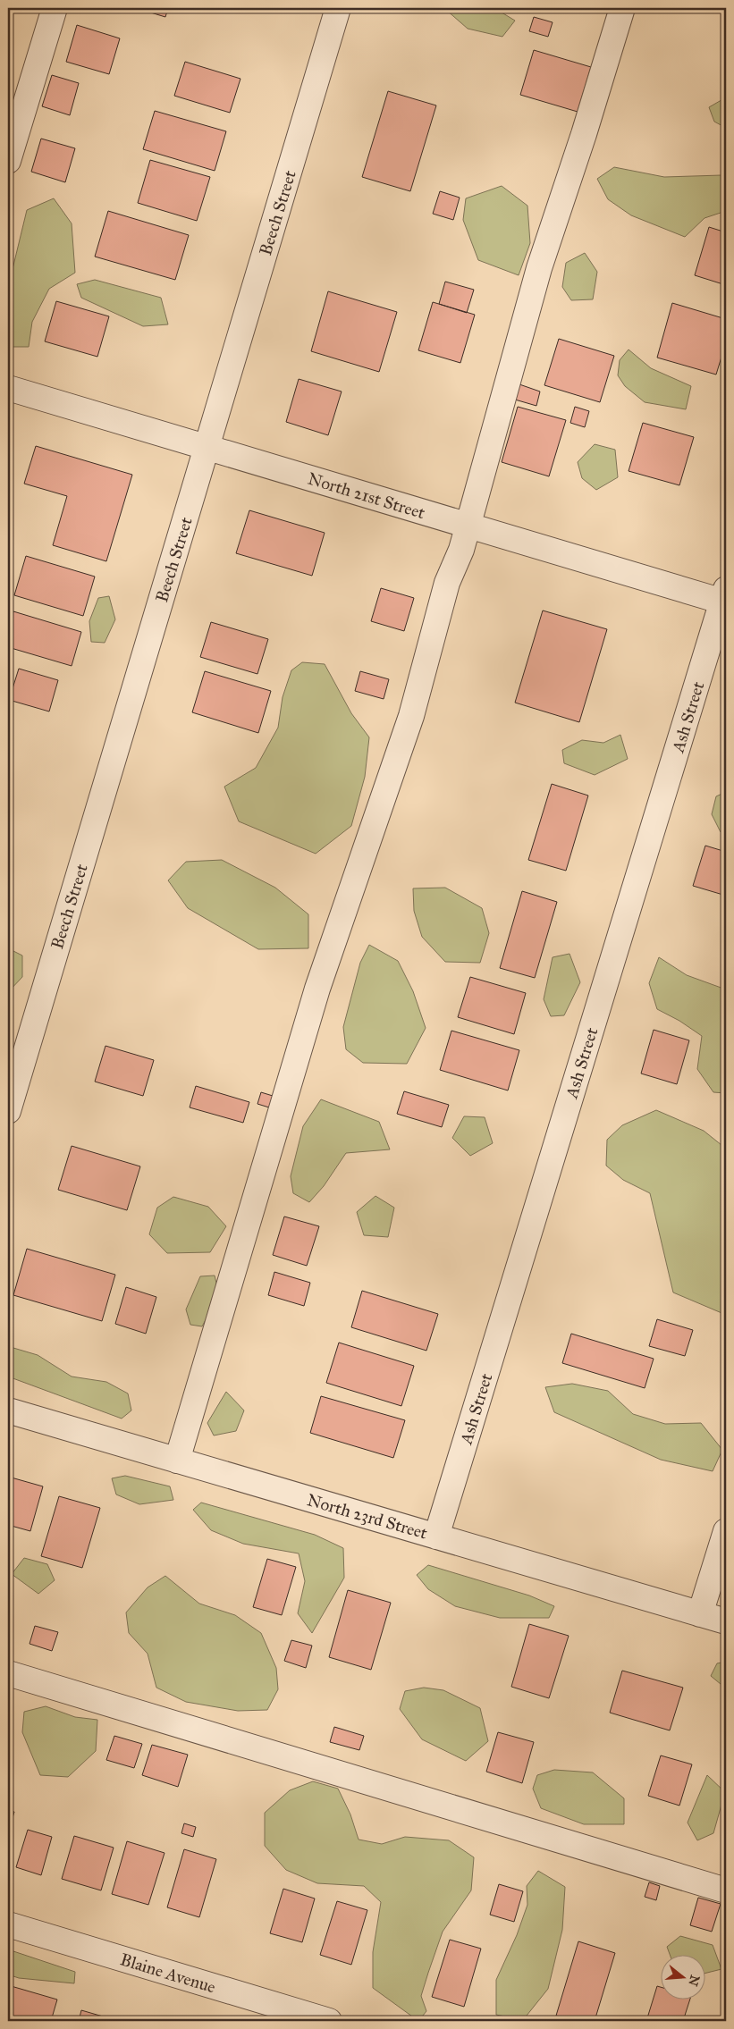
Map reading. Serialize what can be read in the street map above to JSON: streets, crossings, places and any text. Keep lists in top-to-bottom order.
{
  "streets": {
    "street": [
      "Beech Street",
      "North 21st Street",
      "Ash Street",
      "North 23rd Street",
      "Blaine Avenue"
    ]
  },
  "crossings": [
    ["Beech Street", "North 21st Street"],
    ["North 21st Street", "Ash Street"],
    ["Ash Street", "North 23rd Street"]
  ],
  "north": "right"
}
